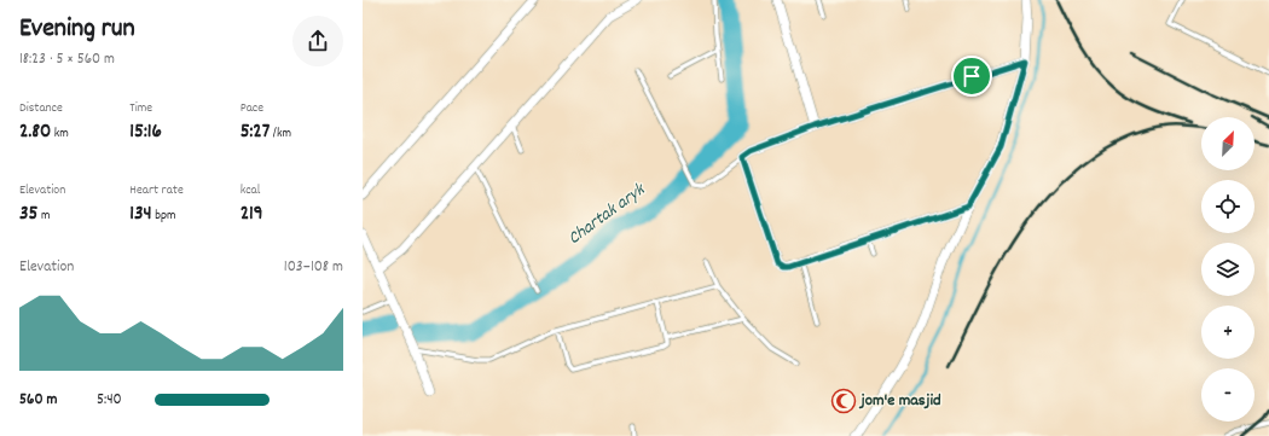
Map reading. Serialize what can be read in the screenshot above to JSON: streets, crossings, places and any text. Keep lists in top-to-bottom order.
{
  "water": ["Chartak aryk"],
  "places": {
    "mosque": ["jom'e masjid"]
  },
  "north": "top right",
  "page": {
    "heading": ["Evening run", "18:23 · 5 × 560 m"],
    "stats": [
      ["Distance", "2.80 km"],
      ["Time", "15:16"],
      ["Pace", "5:27 /km"],
      ["Elevation", "35 m"],
      ["Heart rate", "134 bpm"],
      ["kcal", "219"]
    ],
    "map_buttons": ["+", "−"],
    "chart": ["Elevation", "103–108 m"],
    "list": [
      {
        "name": "560 m",
        "note": "5:40"
      }
    ]
  }
}
